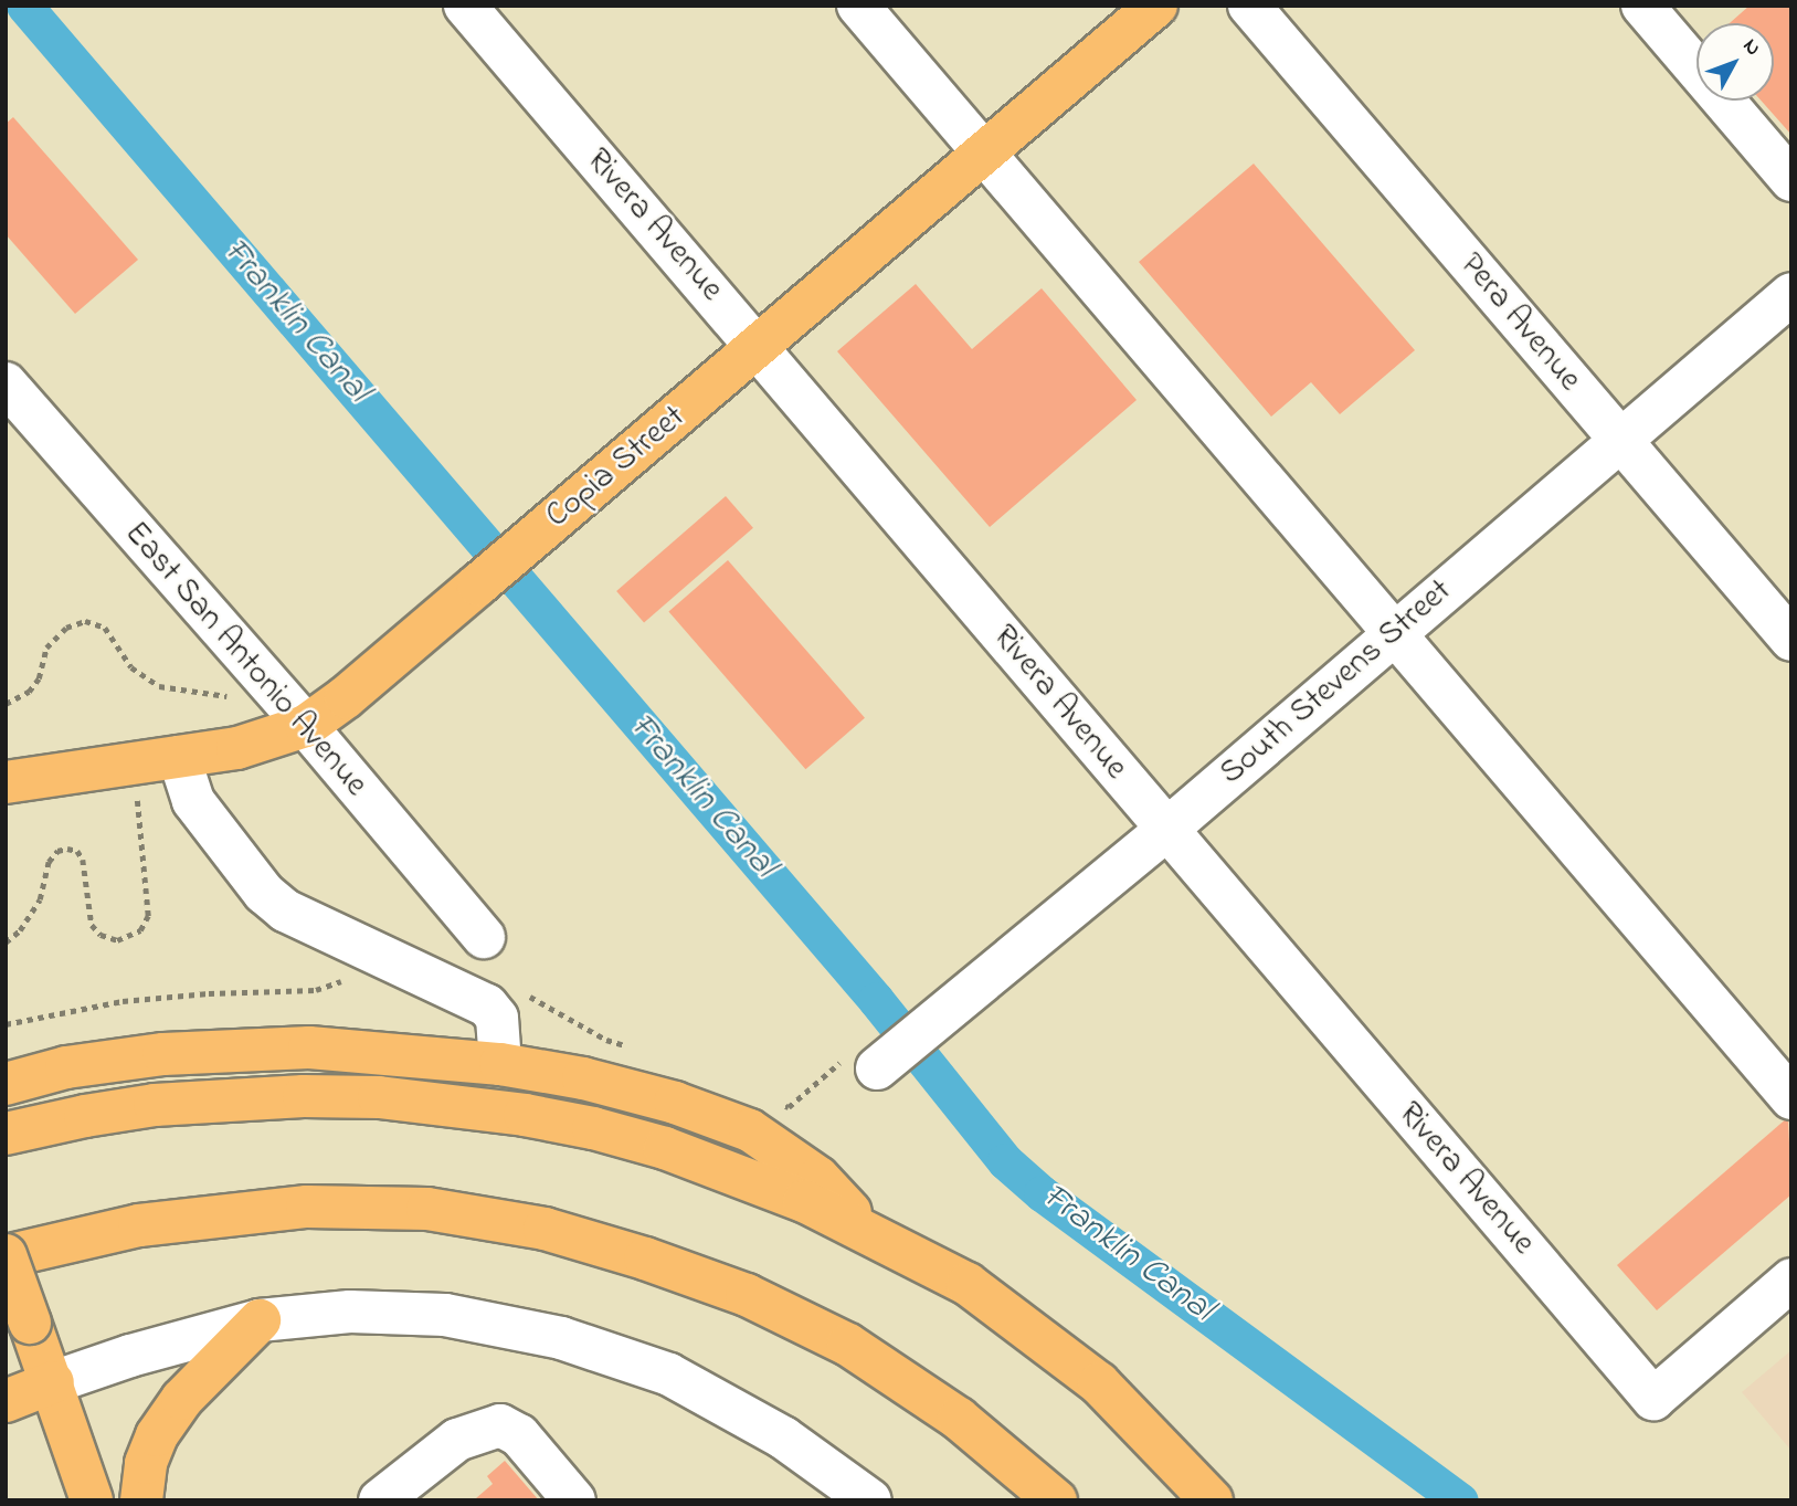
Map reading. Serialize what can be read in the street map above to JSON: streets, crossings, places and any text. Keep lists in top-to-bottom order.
{
  "streets": {
    "main road": ["Copia Street"],
    "street": [
      "Rivera Avenue",
      "Pera Avenue",
      "East San Antonio Avenue",
      "South Stevens Street"
    ]
  },
  "crossings": [
    ["Rivera Avenue", "Copia Street"],
    ["Rivera Avenue", "South Stevens Street"],
    ["Pera Avenue", "South Stevens Street"],
    ["Copia Street", "East San Antonio Avenue"]
  ],
  "water": ["Franklin Canal"],
  "north": "top right"
}
